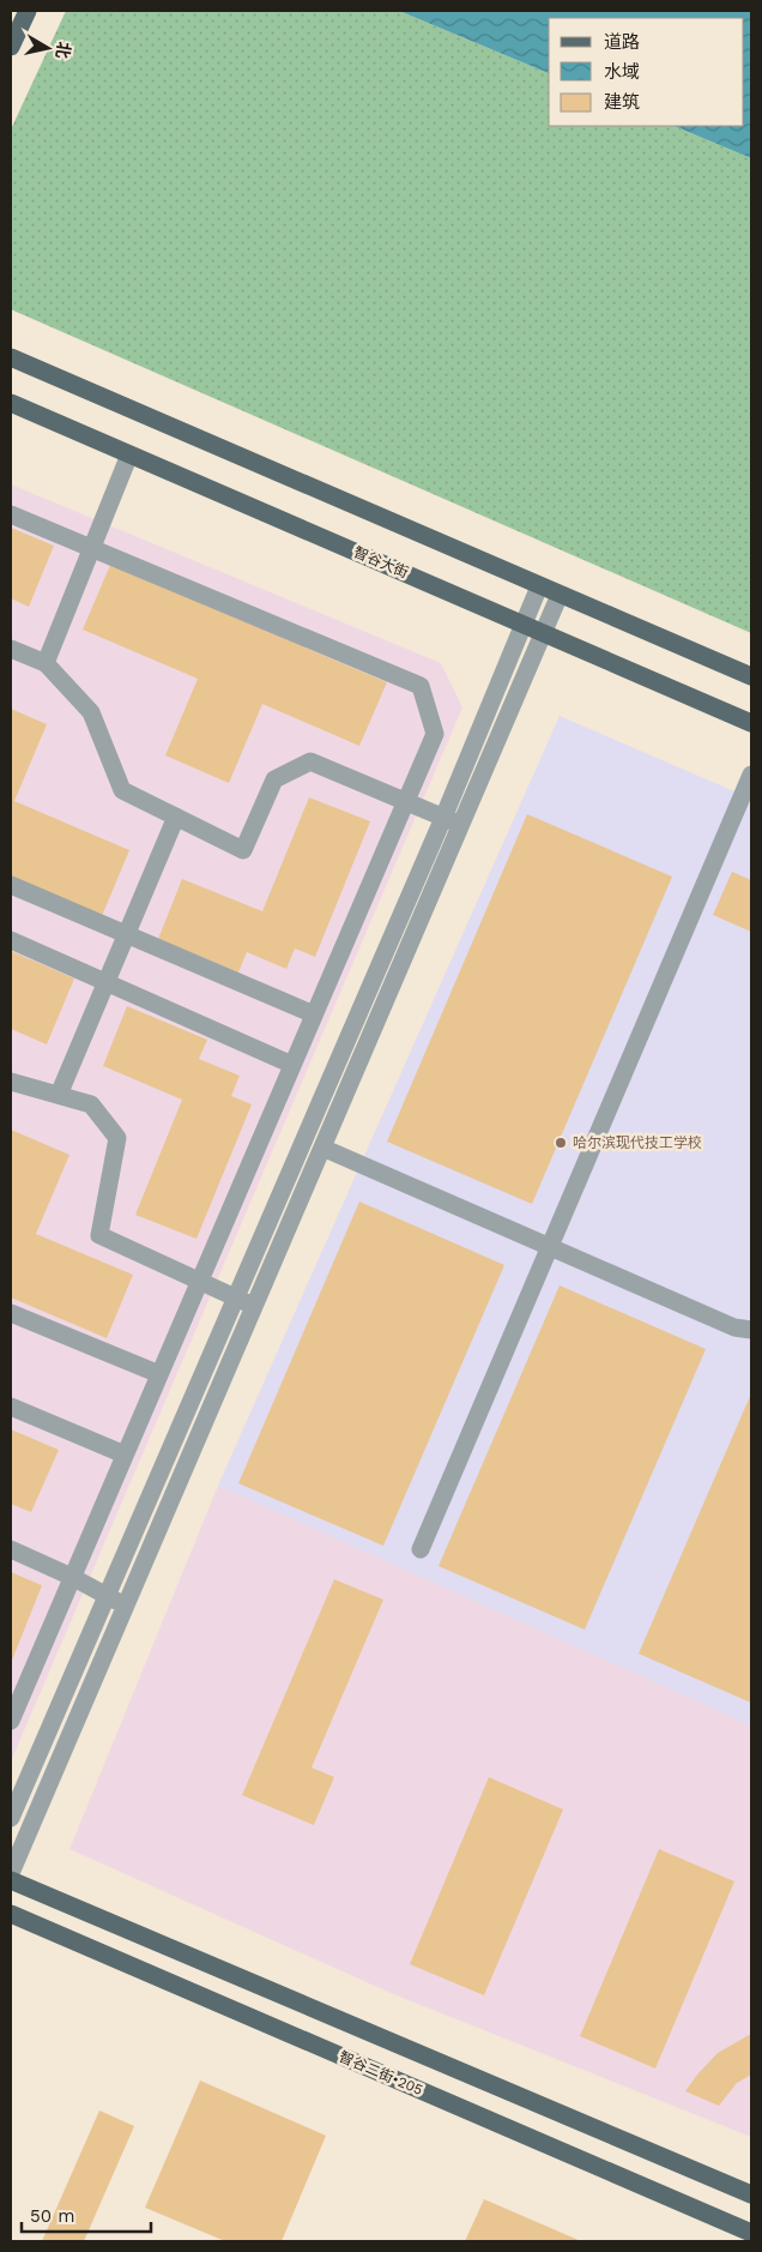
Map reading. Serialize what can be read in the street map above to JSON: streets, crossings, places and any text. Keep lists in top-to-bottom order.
{
  "streets": {
    "main road": ["智谷大街", "智谷二街•205"]
  },
  "places": ["哈尔滨现代技工学校"],
  "legend": ["道路", "水域", "建筑"],
  "scale_bar": "50 m",
  "north": "right"
}
